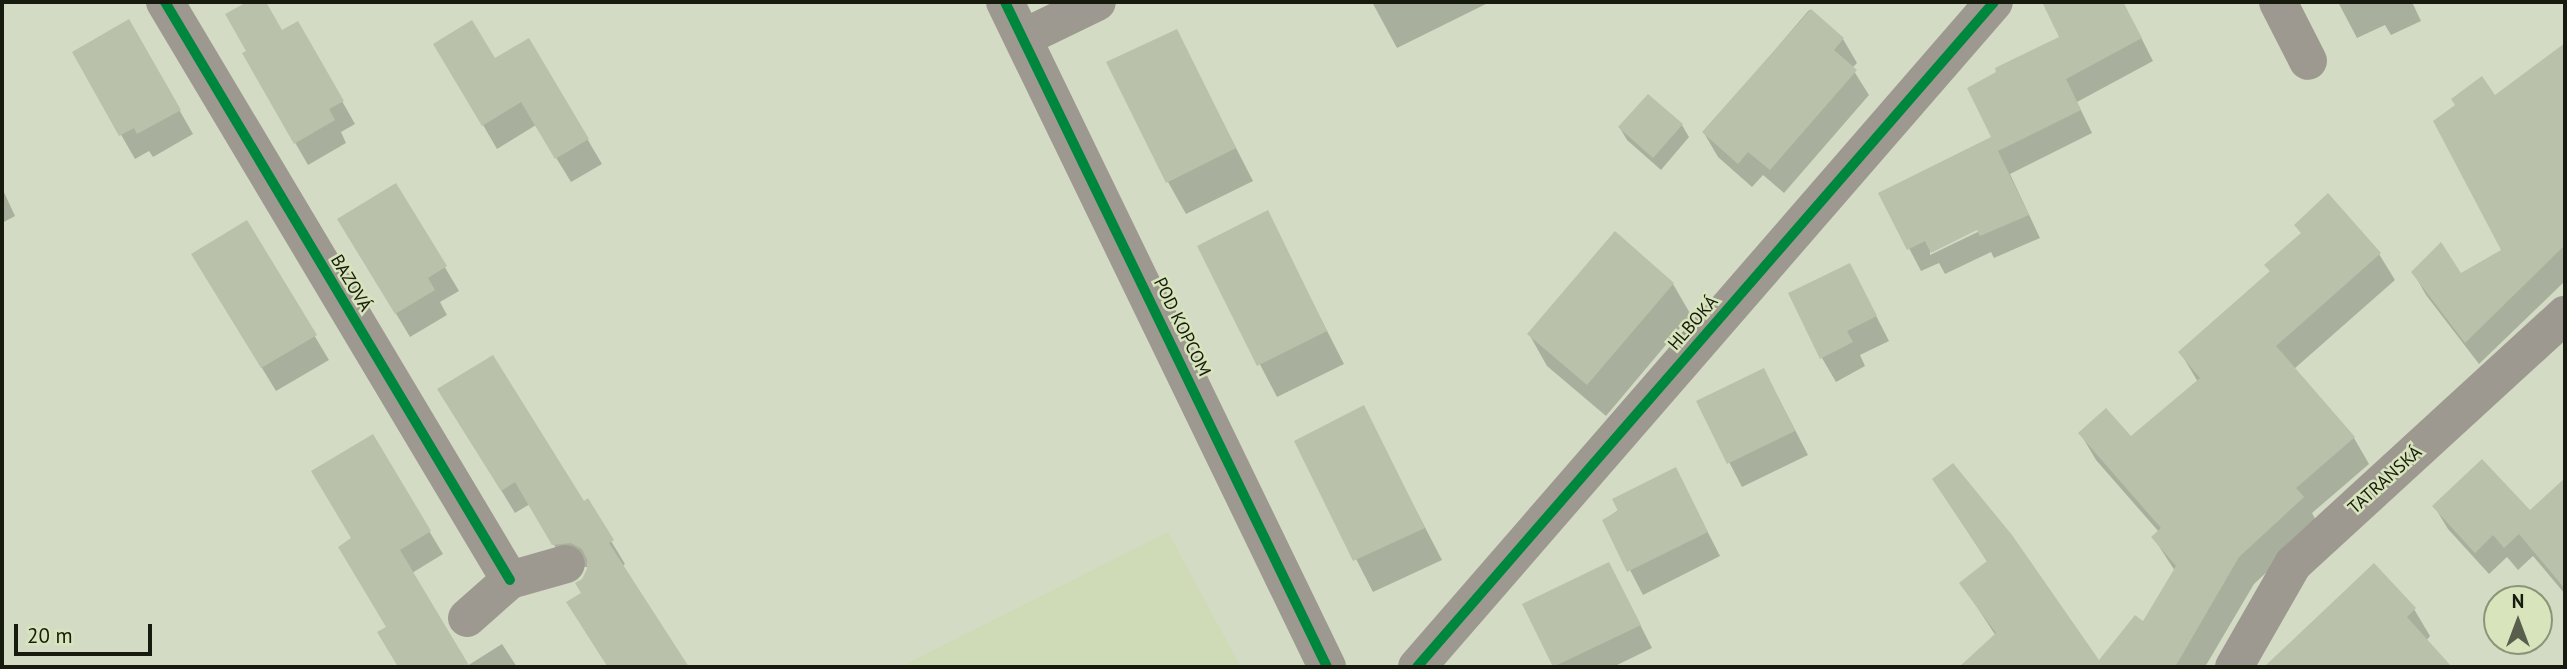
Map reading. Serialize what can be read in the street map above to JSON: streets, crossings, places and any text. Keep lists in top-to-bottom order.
{
  "streets": {
    "street": [
      "BAZOVÁ",
      "HLBOKÁ",
      "POD KOPCOM",
      "TATRANSKÁ"
    ]
  },
  "scale_bar": "20 m",
  "north": "top"
}
